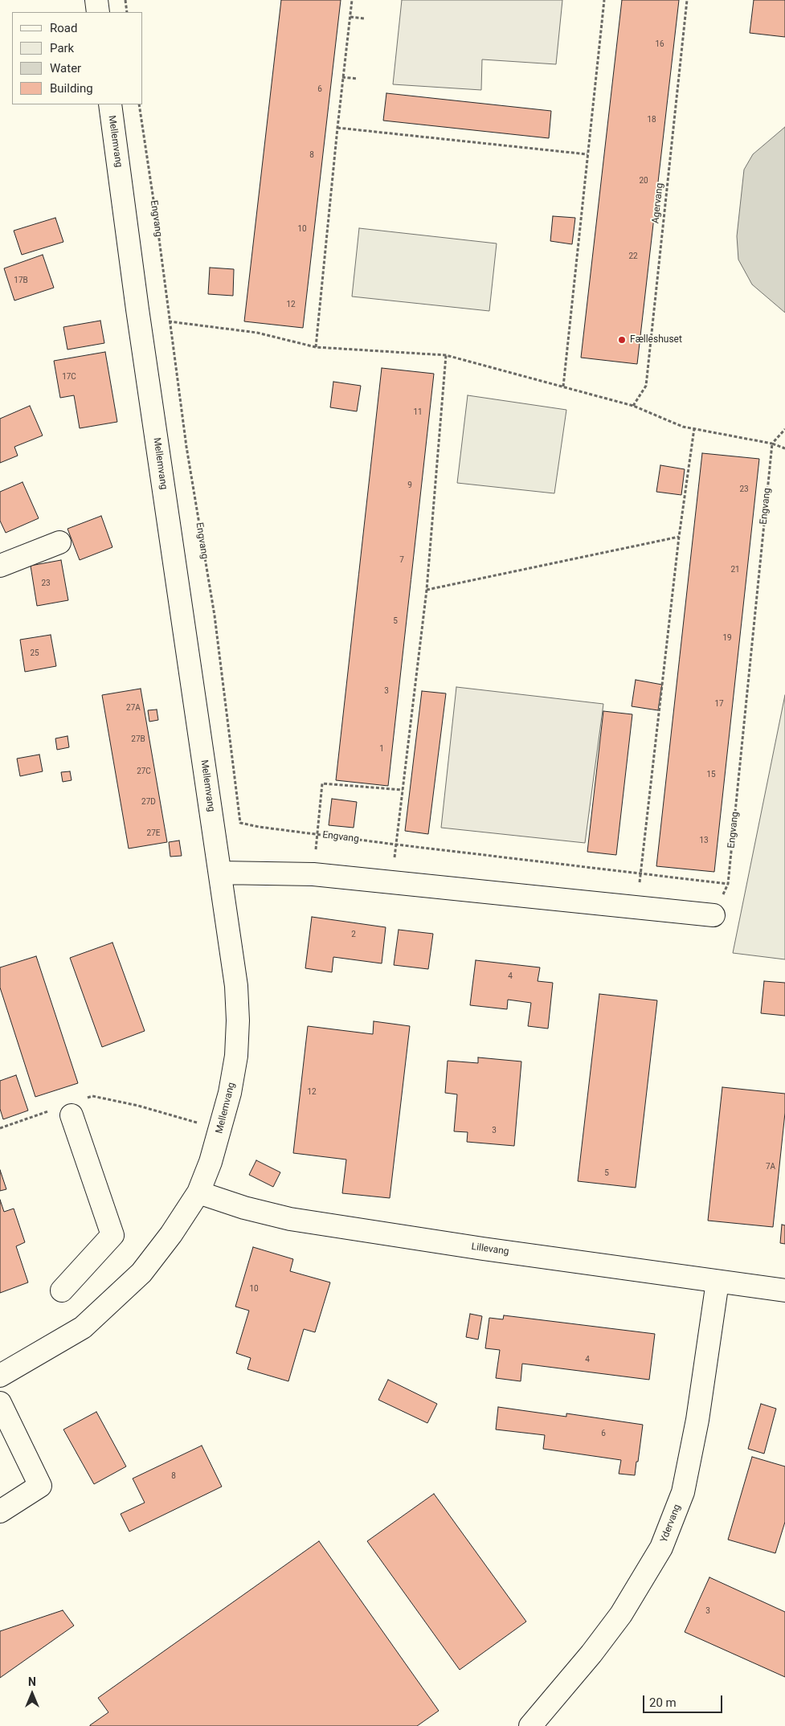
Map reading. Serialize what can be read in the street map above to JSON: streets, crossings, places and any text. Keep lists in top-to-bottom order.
{
  "streets": {
    "street": ["Mellemvang", "Lillevang", "Ydervang"],
    "path": ["Agervang", "Engvang"]
  },
  "crossings": [
    ["Mellemvang", "Lillevang"],
    ["Lillevang", "Ydervang"]
  ],
  "places": ["Fælleshuset"],
  "house_numbers": [
    "16",
    "6",
    "18",
    "8",
    "20",
    "10",
    "22",
    "17B",
    "12",
    "17C",
    "11",
    "9",
    "23",
    "7",
    "21",
    "23",
    "5",
    "19",
    "25",
    "3",
    "17",
    "27A",
    "27B",
    "1",
    "27C",
    "15",
    "27D",
    "27E",
    "13",
    "2",
    "4",
    "12",
    "3",
    "7A",
    "5",
    "10",
    "4",
    "6",
    "8",
    "3"
  ],
  "legend": [
    "Road",
    "Park",
    "Water",
    "Building"
  ],
  "scale_bar": "20 m",
  "north": "top"
}
